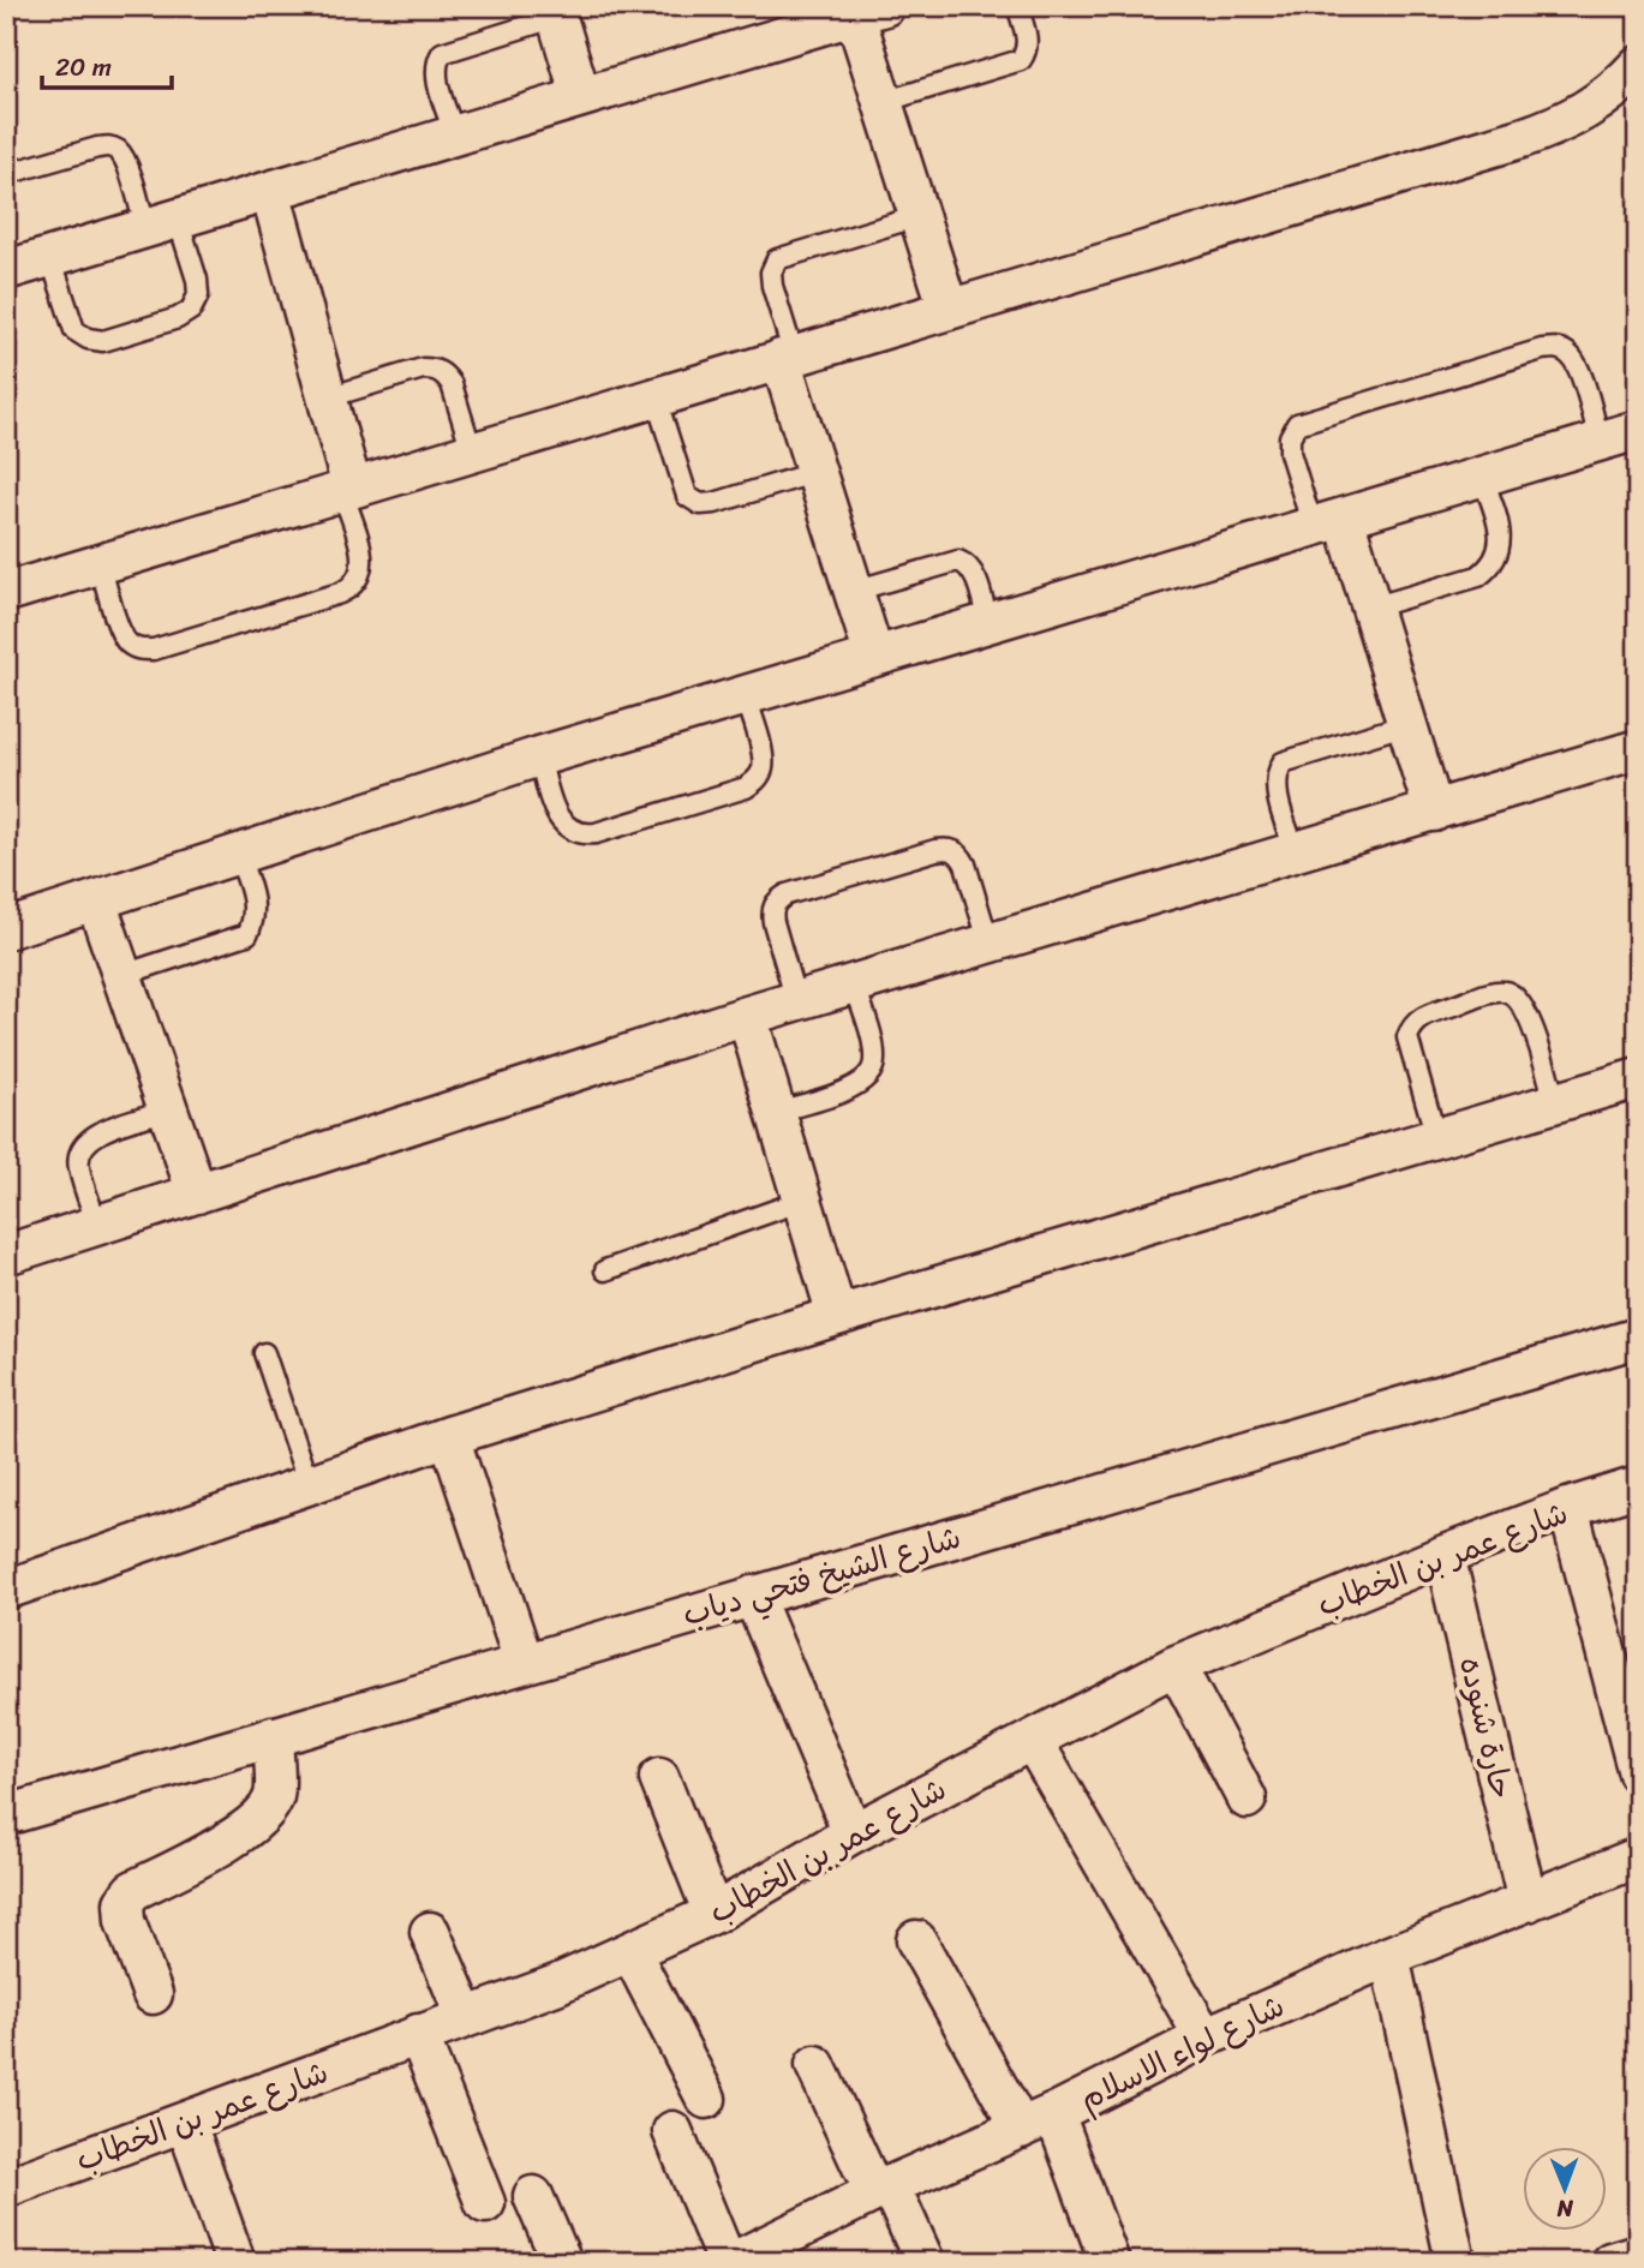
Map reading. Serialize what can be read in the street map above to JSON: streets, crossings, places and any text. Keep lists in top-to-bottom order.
{
  "streets": {
    "street": [
      "شارع عمر بن الخطاب",
      "شارع الشيخ فتحي دياب",
      "حارة شنوده",
      "شارع لواء الاسلام"
    ]
  },
  "crossings": [
    ["شارع عمر بن الخطاب", "حارة شنوده"],
    ["حارة شنوده", "شارع لواء الاسلام"]
  ],
  "scale_bar": "20 m",
  "north": "bottom"
}
